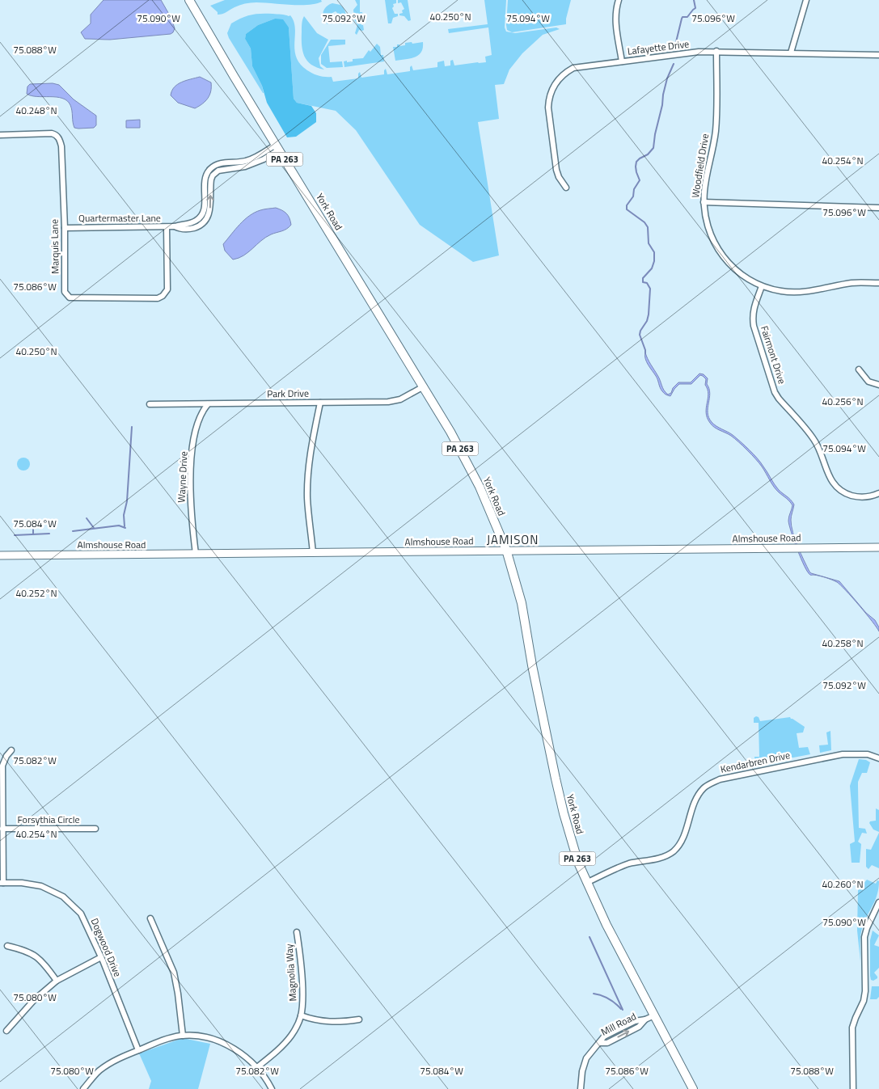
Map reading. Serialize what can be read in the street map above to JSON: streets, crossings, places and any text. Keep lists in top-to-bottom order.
{
  "streets": {
    "highway": ["PA 263", "York Road"],
    "main road": ["Almshouse Road"],
    "street": [
      "Lafayette Drive",
      "Woodfield Drive",
      "Quartermaster Lane",
      "Marquis Lane",
      "Fairmont Drive",
      "Park Drive",
      "Wayne Drive",
      "Kendarbren Drive",
      "Forsythia Circle",
      "Dogwood Drive",
      "Magnolia Way",
      "Mill Road"
    ]
  },
  "crossings": [
    ["Lafayette Drive", "Woodfield Drive"],
    ["Woodfield Drive", "Fairmont Drive"],
    ["York Road", "Quartermaster Lane"],
    ["York Road", "Park Drive"],
    ["York Road", "Almshouse Road"],
    ["York Road", "Kendarbren Drive"],
    ["York Road", "Mill Road"],
    ["Quartermaster Lane", "Marquis Lane"],
    ["Park Drive", "Wayne Drive"],
    ["Wayne Drive", "Almshouse Road"]
  ],
  "districts": ["JAMISON"],
  "coordinates": [
    "40.250°N",
    "75.090°W",
    "75.092°W",
    "75.094°W",
    "75.096°W",
    "75.088°W",
    "40.248°N",
    "40.254°N",
    "75.086°W",
    "40.256°N",
    "75.084°W",
    "40.252°N",
    "40.258°N",
    "75.082°W",
    "40.260°N",
    "75.080°W"
  ]
}
